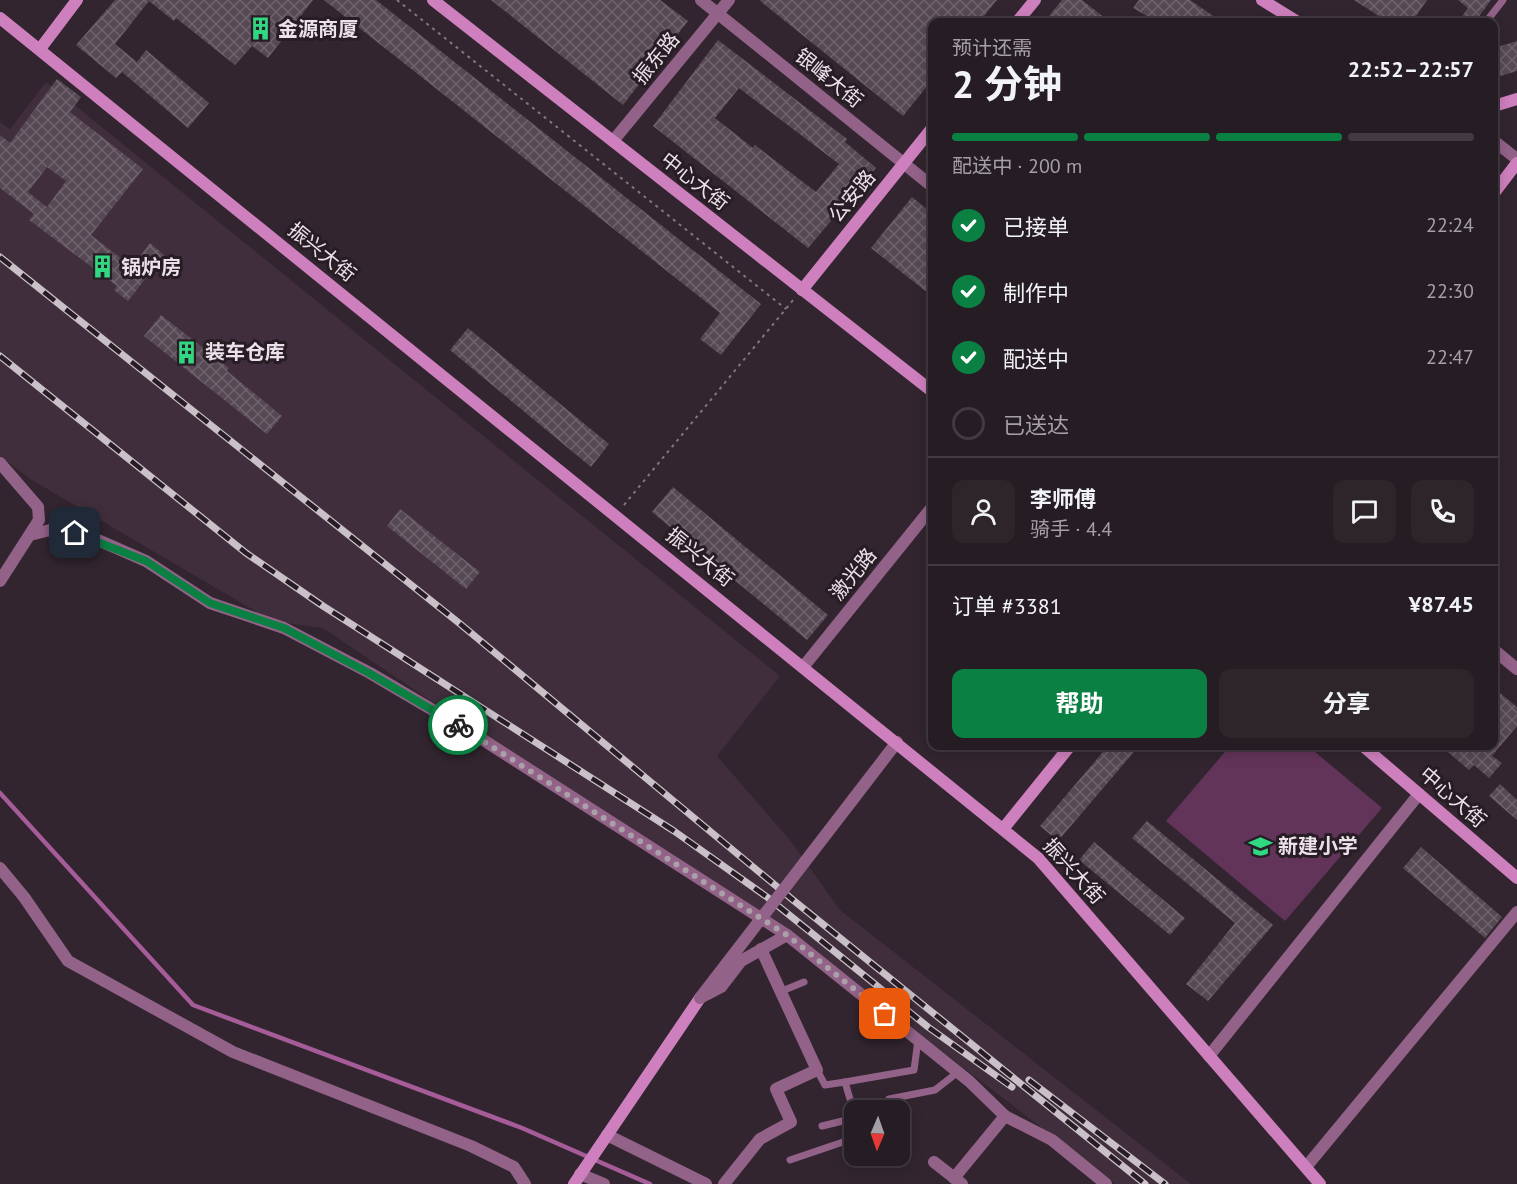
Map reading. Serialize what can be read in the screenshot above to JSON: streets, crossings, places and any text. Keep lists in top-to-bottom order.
{
  "streets": {
    "street": [
      "振东路",
      "银峰大街",
      "中心大街",
      "公安路",
      "振兴大街",
      "激光路"
    ]
  },
  "crossings": [
    ["振东路", "银峰大街"],
    ["振东路", "中心大街"],
    ["银峰大街", "公安路"],
    ["中心大街", "公安路"],
    ["振兴大街", "激光路"]
  ],
  "places": {
    "building": ["金源商厦", "锅炉房", "装车仓库"],
    "school or university": ["新建小学"]
  },
  "north": "bottom",
  "page": {
    "heading": ["2 分钟", "预计还需", "22:52–22:57"],
    "panel": [
      "李师傅",
      "骑手 · 4.4",
      "订单 #3381",
      "¥87.45"
    ],
    "bar": "配送中 · 200 m",
    "list": [
      ["已接单", "22:24"],
      ["制作中", "22:30"],
      ["配送中", "22:47"],
      "已送达"
    ],
    "buttons": ["帮助", "分享"]
  }
}
